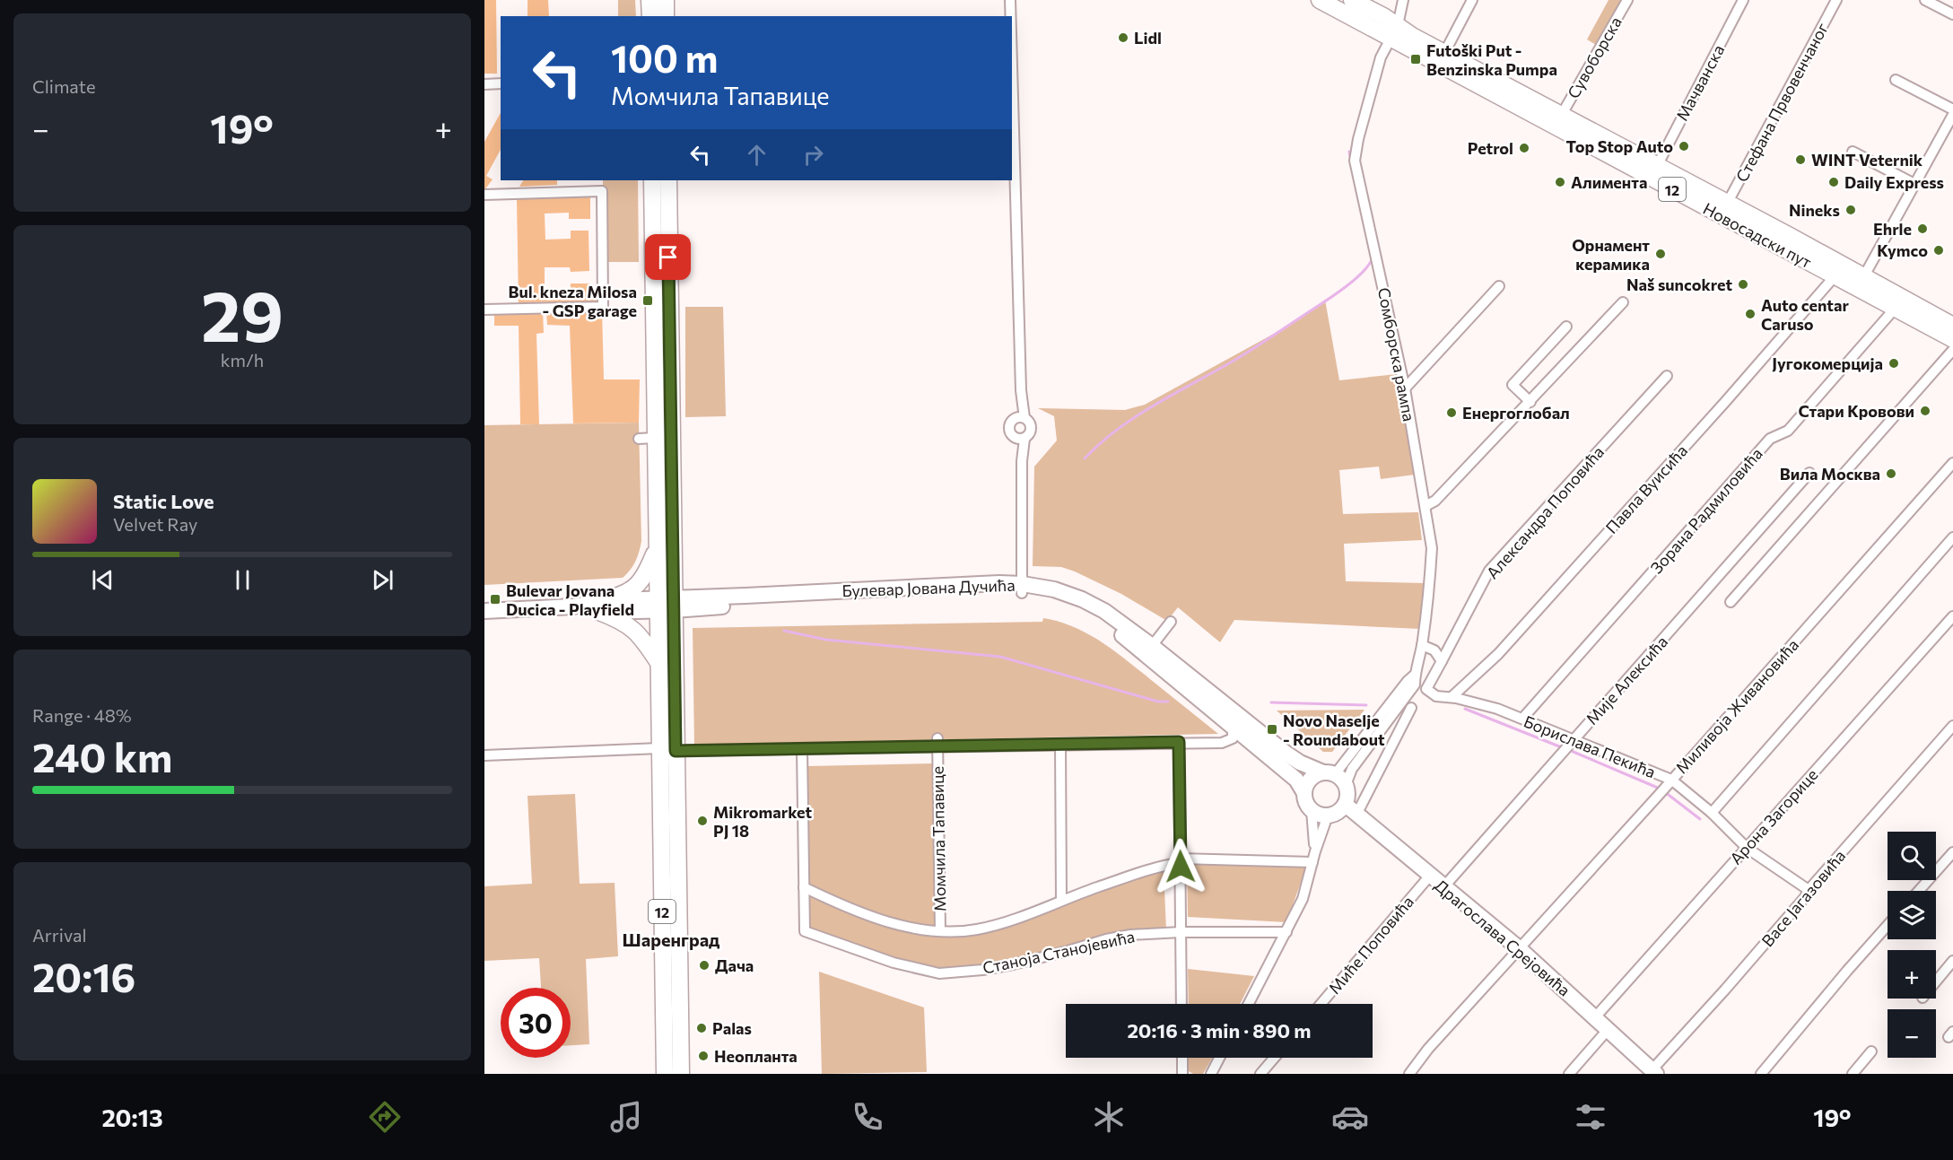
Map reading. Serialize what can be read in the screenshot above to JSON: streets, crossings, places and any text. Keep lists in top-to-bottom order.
{
  "streets": {
    "main road": ["12", "Новосадски пут"],
    "street": [
      "Сувоборска",
      "Мачванска",
      "Стефана Првовенчаног",
      "Сомборска рампа",
      "Павла Вуисића",
      "Зорана Радмиловића",
      "Александра Поповића",
      "Булевар Јована Дучића",
      "Мије Алексића",
      "Миливоја Живановића",
      "Борислава Пекића",
      "Арона Загорице",
      "Момчила Тапавице",
      "Васе Јагазовића",
      "Драгослава Срејовића",
      "Миће Поповића",
      "Станоја Станојевића"
    ]
  },
  "crossings": [
    ["Сувоборска", "Новосадски пут"],
    ["Мачванска", "Новосадски пут"],
    ["Стефана Првовенчаног", "Новосадски пут"],
    ["12", "Новосадски пут"],
    ["12", "Сомборска рампа"],
    ["12", "Булевар Јована Дучића"],
    ["12", "Момчила Тапавице"],
    ["Новосадски пут", "Сомборска рампа"],
    ["Новосадски пут", "Павла Вуисића"],
    ["Новосадски пут", "Зорана Радмиловића"],
    ["Сомборска рампа", "Булевар Јована Дучића"],
    ["Сомборска рампа", "Драгослава Срејовића"],
    ["Павла Вуисића", "Борислава Пекића"],
    ["Зорана Радмиловића", "Борислава Пекића"],
    ["Александра Поповића", "Борислава Пекића"],
    ["Булевар Јована Дучића", "Момчила Тапавице"],
    ["Булевар Јована Дучића", "Драгослава Срејовића"],
    ["Мије Алексића", "Борислава Пекића"],
    ["Мије Алексића", "Драгослава Срејовића"],
    ["Миливоја Живановића", "Борислава Пекића"],
    ["Миливоја Живановића", "Драгослава Срејовића"],
    ["Борислава Пекића", "Арона Загорице"],
    ["Борислава Пекића", "Васе Јагазовића"],
    ["Арона Загорице", "Драгослава Срејовића"],
    ["Васе Јагазовића", "Драгослава Срејовића"],
    ["Драгослава Срејовића", "Миће Поповића"]
  ],
  "districts": ["Шаренград"],
  "places": {
    "other": [
      "Lidl",
      "Top Stop Auto",
      "Petrol",
      "WINT Veternik",
      "Алимента",
      "Daily Express",
      "Nineks",
      "Ehrle",
      "Kymco",
      "Орнамент керамика",
      "Naš suncokret",
      "Auto centar Caruso",
      "Југокомерција",
      "Стари Кровови",
      "Енергоглобал",
      "Вила Москва",
      "Mikromarket PJ 18",
      "Дача",
      "Palas",
      "Неопланта"
    ],
    "transit": [
      "Futoški Put - Benzinska Pumpa",
      "Bul. kneza Milosa - GSP garage",
      "Bulevar Jovana Ducica - Playfield",
      "Novo Naselje - Roundabout"
    ]
  },
  "page": {
    "tile": [
      "Climate",
      ["29", "km/h"],
      ["Range · 48%", "240 km"],
      ["Arrival", "20:16"]
    ],
    "turn": ["100 m", "Момчила Тапавице"],
    "heat": ["−", "19°", "+"],
    "song": ["Static Love", "Velvet Ray"],
    "map_buttons": ["+", "−"],
    "limit": "30",
    "trip": "20:16 · 3 min · 890 m",
    "tabs": ["20:13", "19°"]
  }
}
